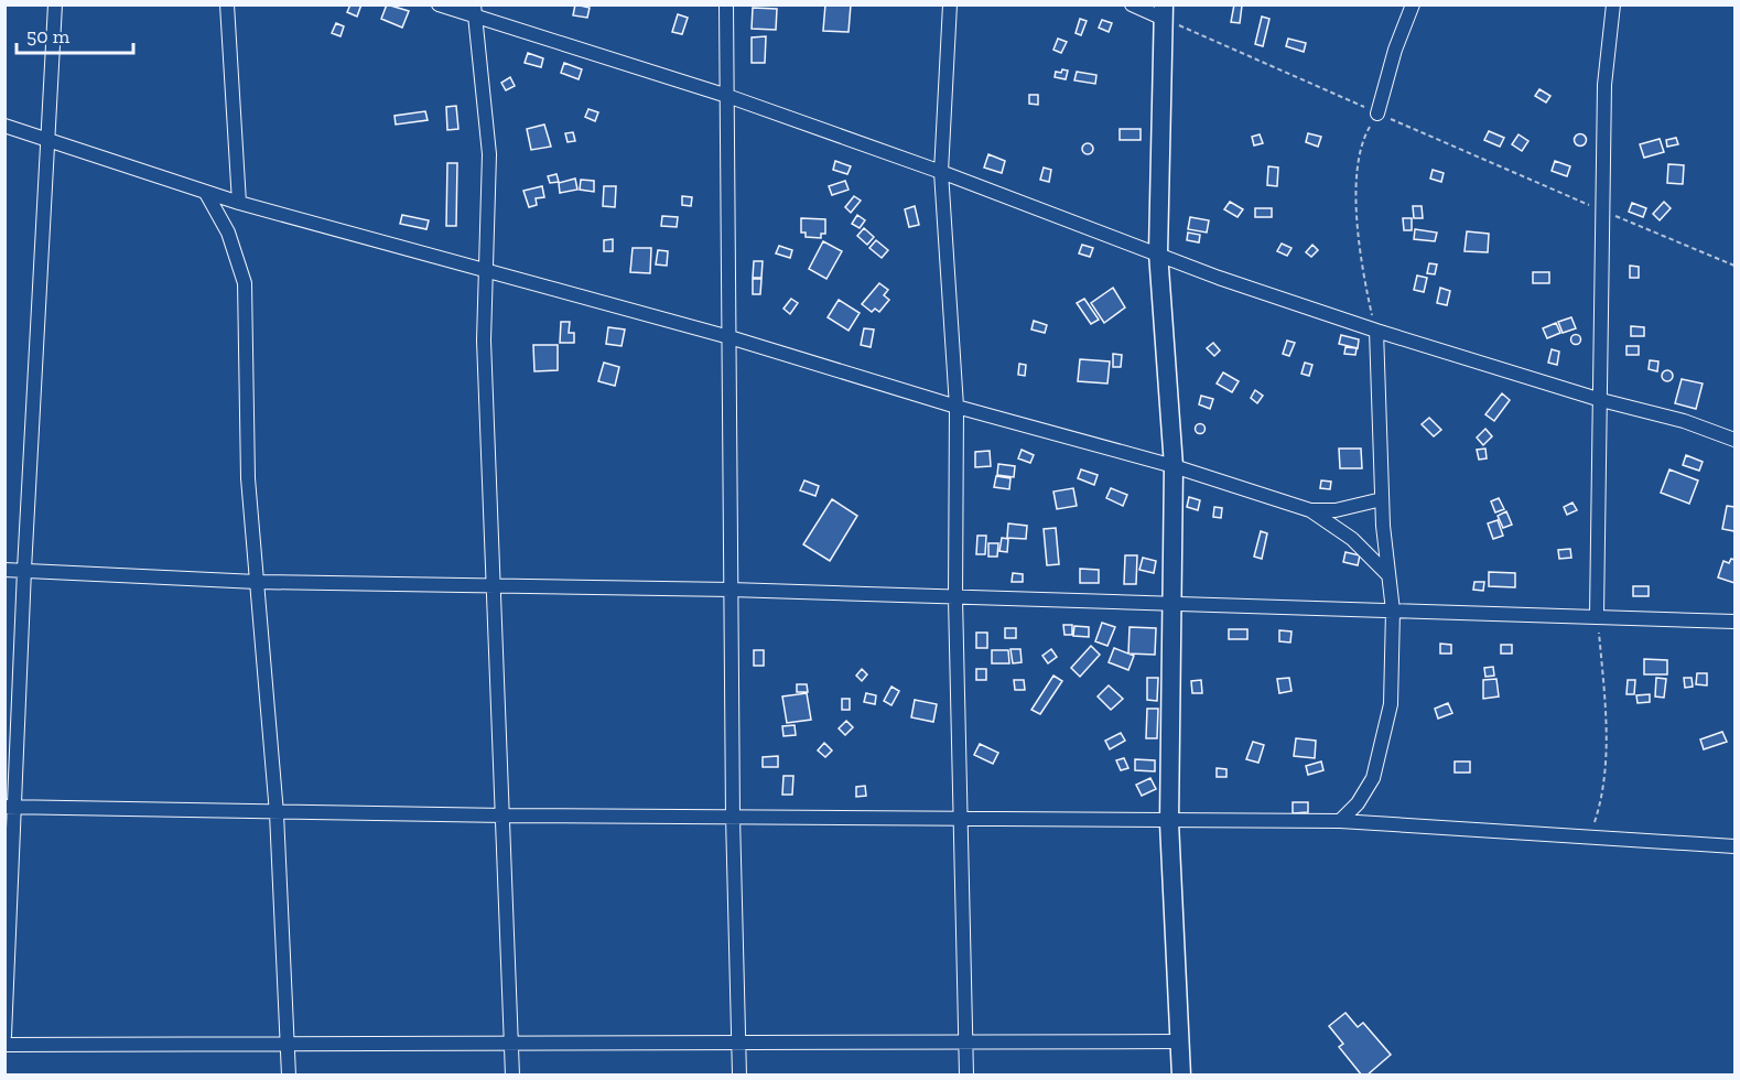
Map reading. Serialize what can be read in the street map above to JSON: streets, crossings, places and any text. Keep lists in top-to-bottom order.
{
  "scale_bar": "50 m"
}
